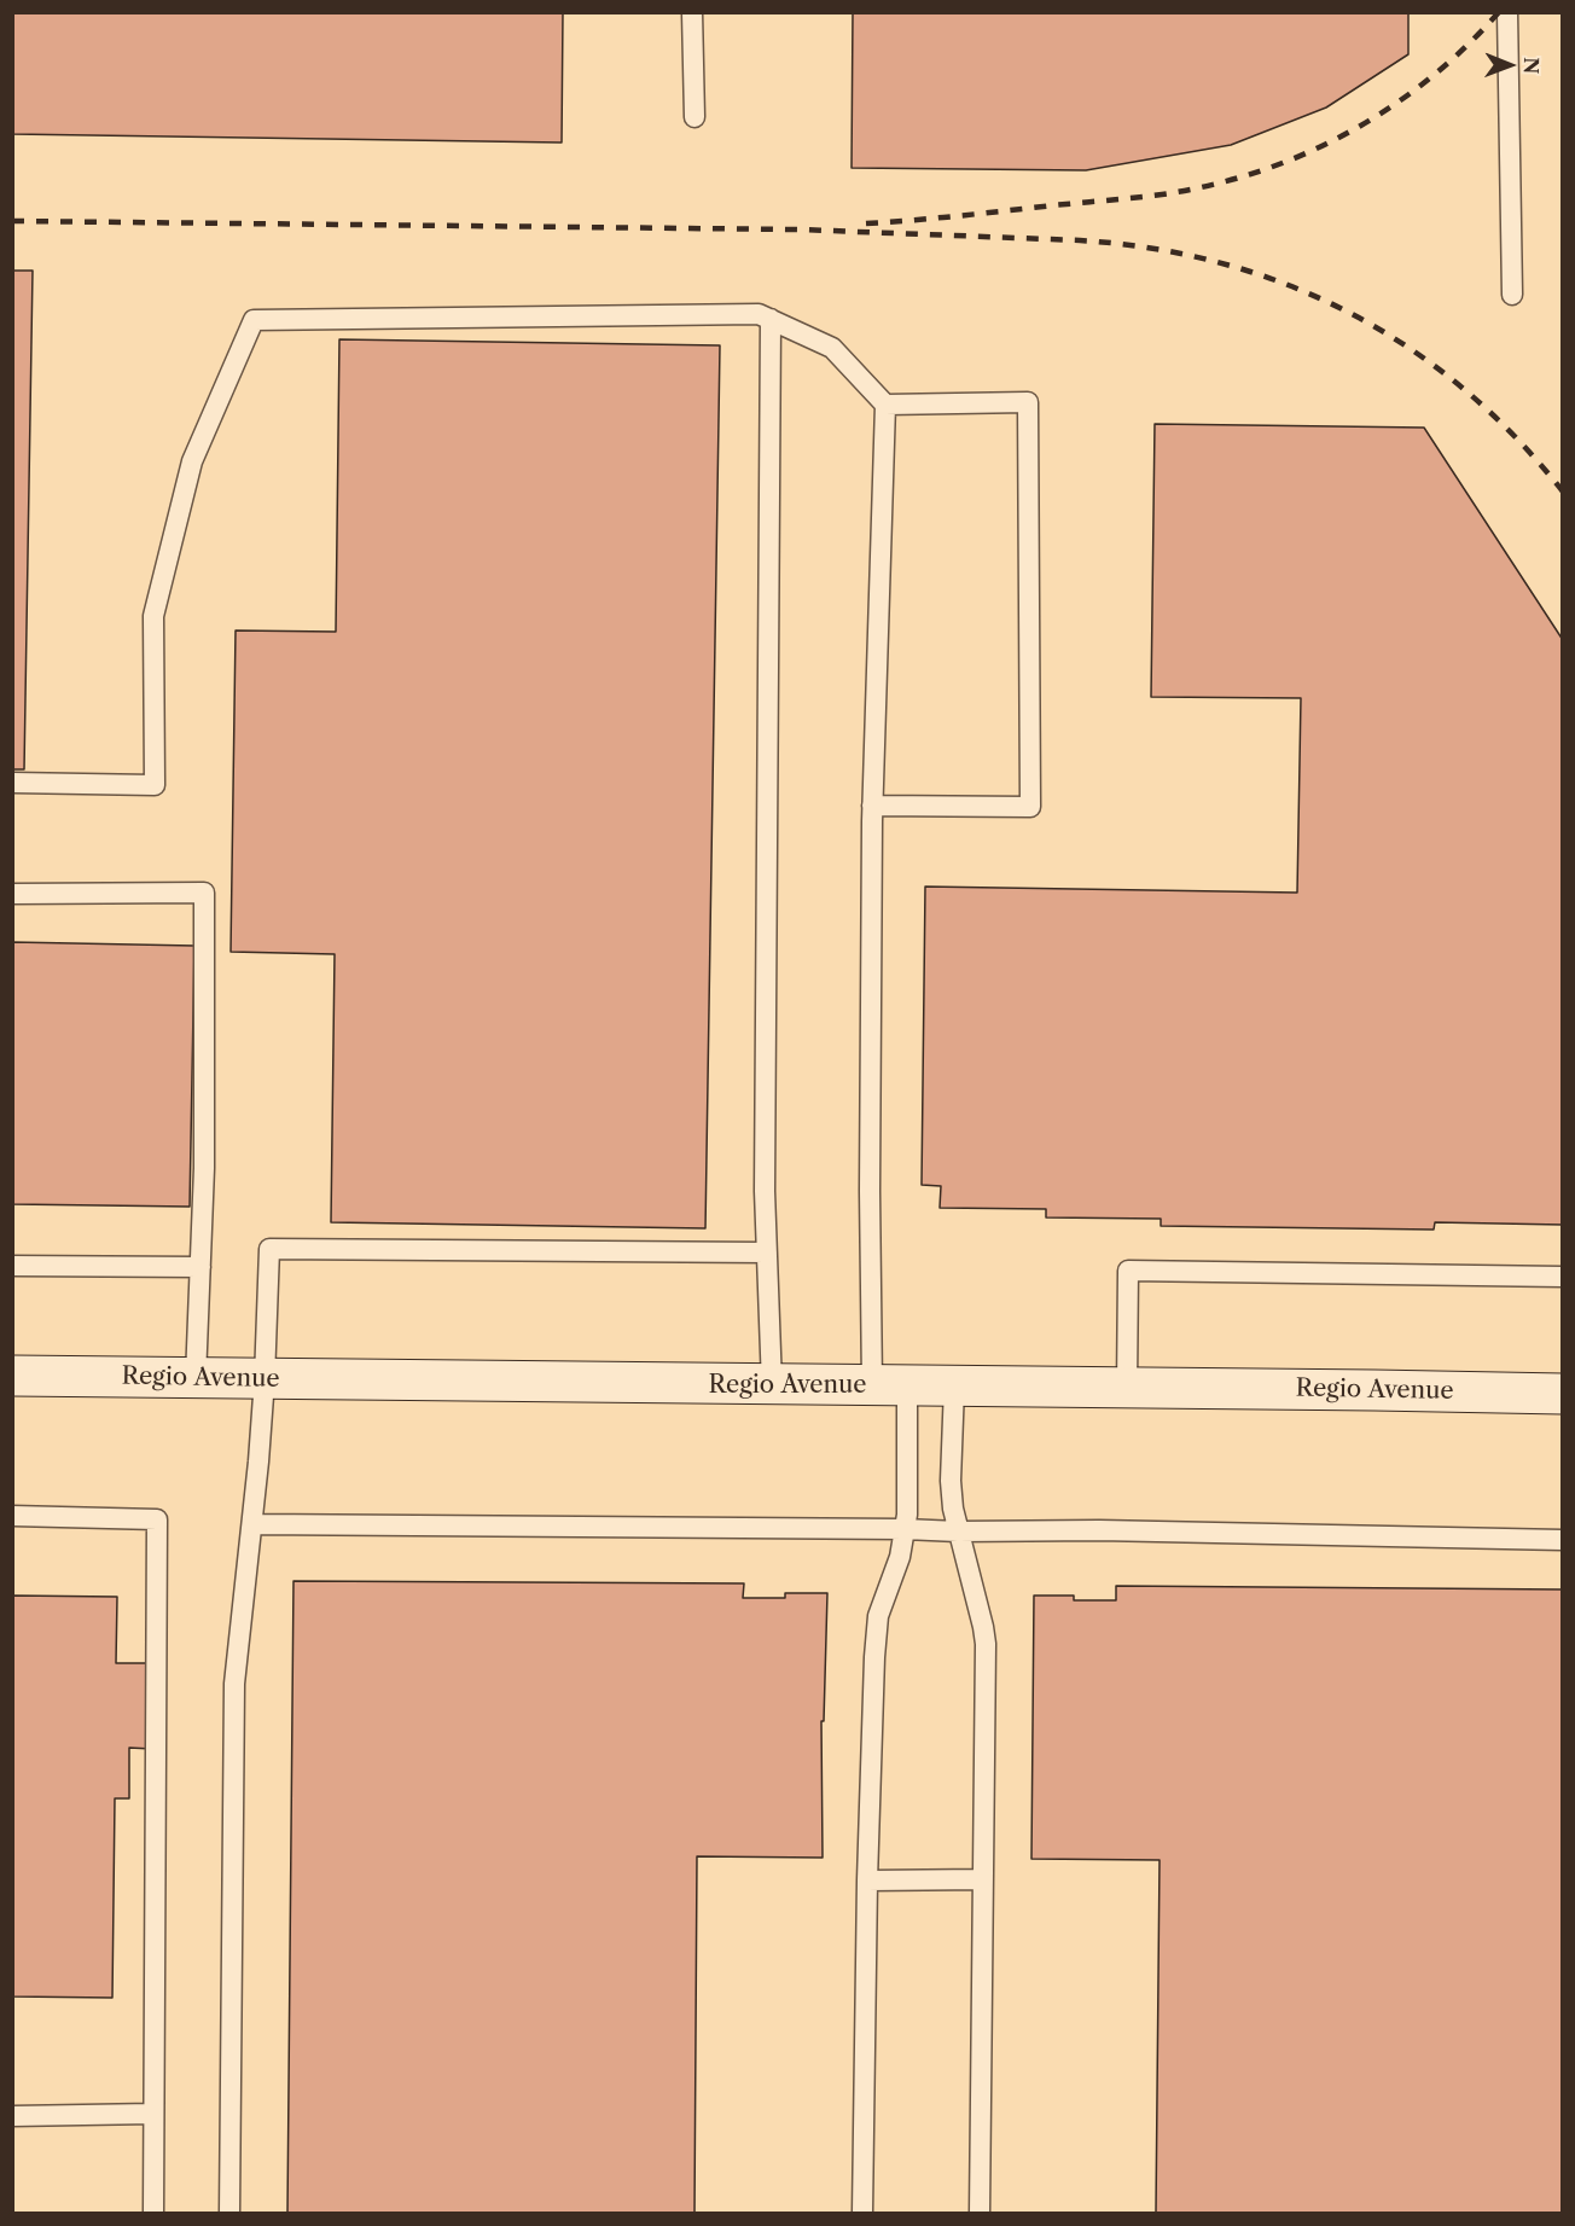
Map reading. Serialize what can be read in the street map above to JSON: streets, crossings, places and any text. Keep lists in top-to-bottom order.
{
  "streets": {
    "street": ["Regio Avenue"]
  },
  "north": "right"
}
